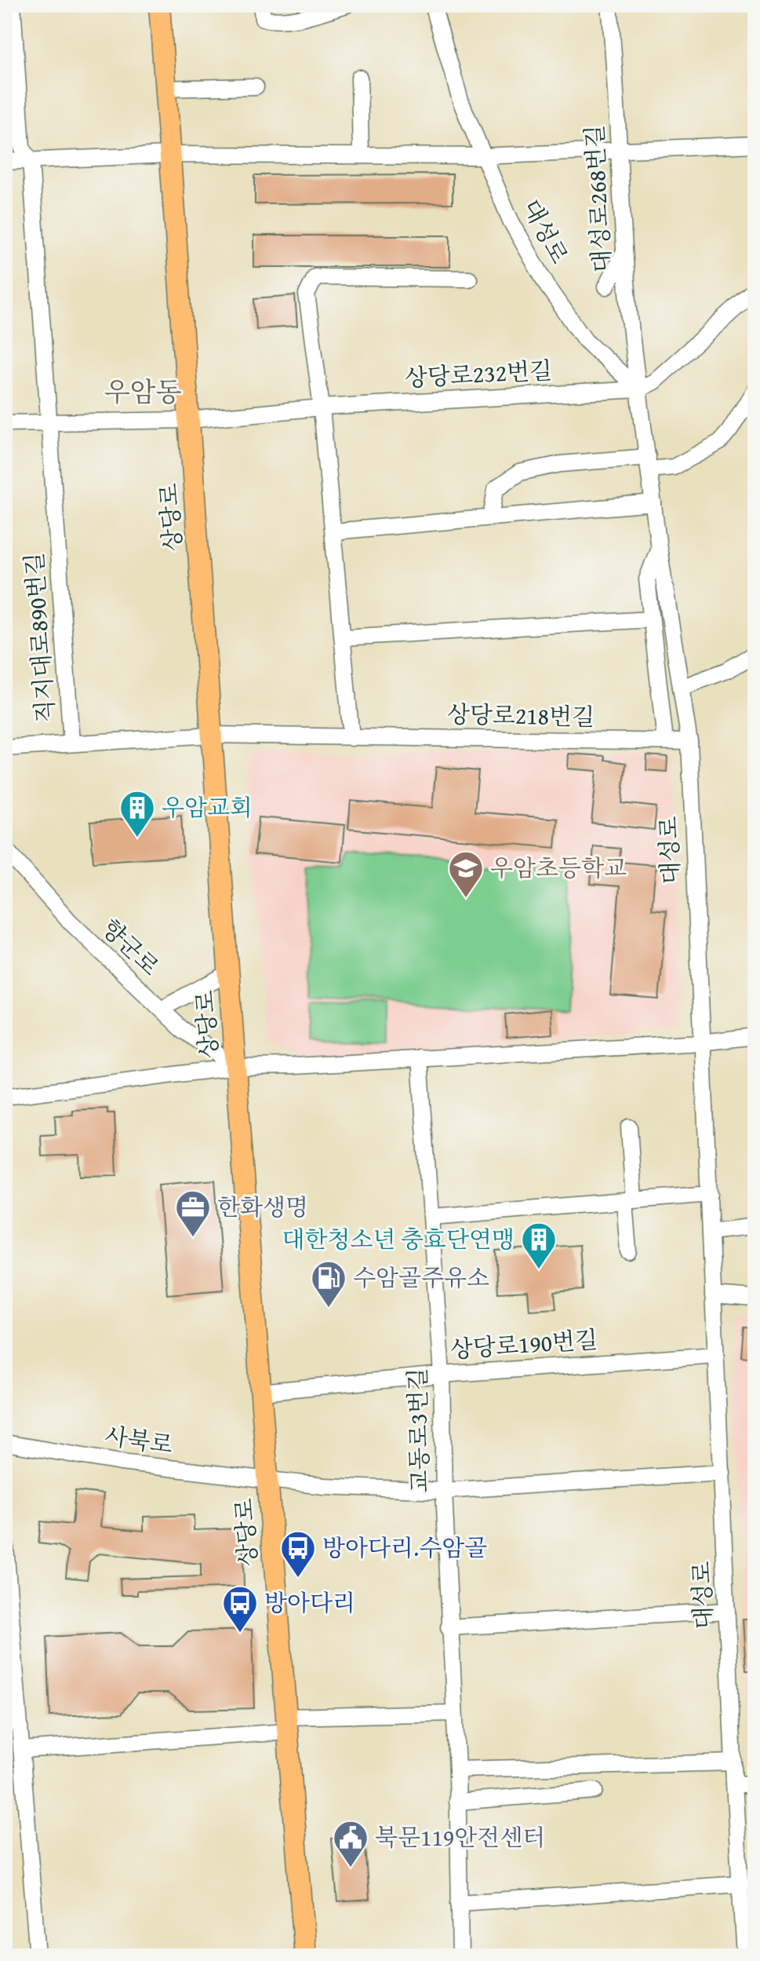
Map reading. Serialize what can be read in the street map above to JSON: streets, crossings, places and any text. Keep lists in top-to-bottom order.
{
  "streets": {
    "main road": ["상당로"],
    "street": [
      "대성로268번길",
      "대성로",
      "상당로232번길",
      "직지대로890번길",
      "상당로218번길",
      "향군로",
      "상당로190번길",
      "교동로3번길",
      "사북로"
    ]
  },
  "crossings": [
    ["대성로268번길", "대성로"],
    ["대성로268번길", "상당로232번길"],
    ["대성로", "상당로232번길"],
    ["대성로", "상당로218번길"],
    ["대성로", "상당로190번길"],
    ["대성로", "사북로"],
    ["상당로232번길", "상당로"],
    ["상당로232번길", "직지대로890번길"],
    ["상당로", "상당로218번길"],
    ["상당로", "향군로"],
    ["상당로", "상당로190번길"],
    ["상당로", "사북로"],
    ["직지대로890번길", "상당로218번길"],
    ["상당로190번길", "교동로3번길"],
    ["교동로3번길", "사북로"]
  ],
  "districts": ["우암동"],
  "places": {
    "building": ["우암교회", "대한청소년 충효단연맹"],
    "school or university": ["우암초등학교"],
    "office": ["한화생명"],
    "fuel station": ["수암골주유소"],
    "bus stop": ["방아다리.수암골", "방아다리"],
    "public building": ["북문119안전센터"]
  }
}
